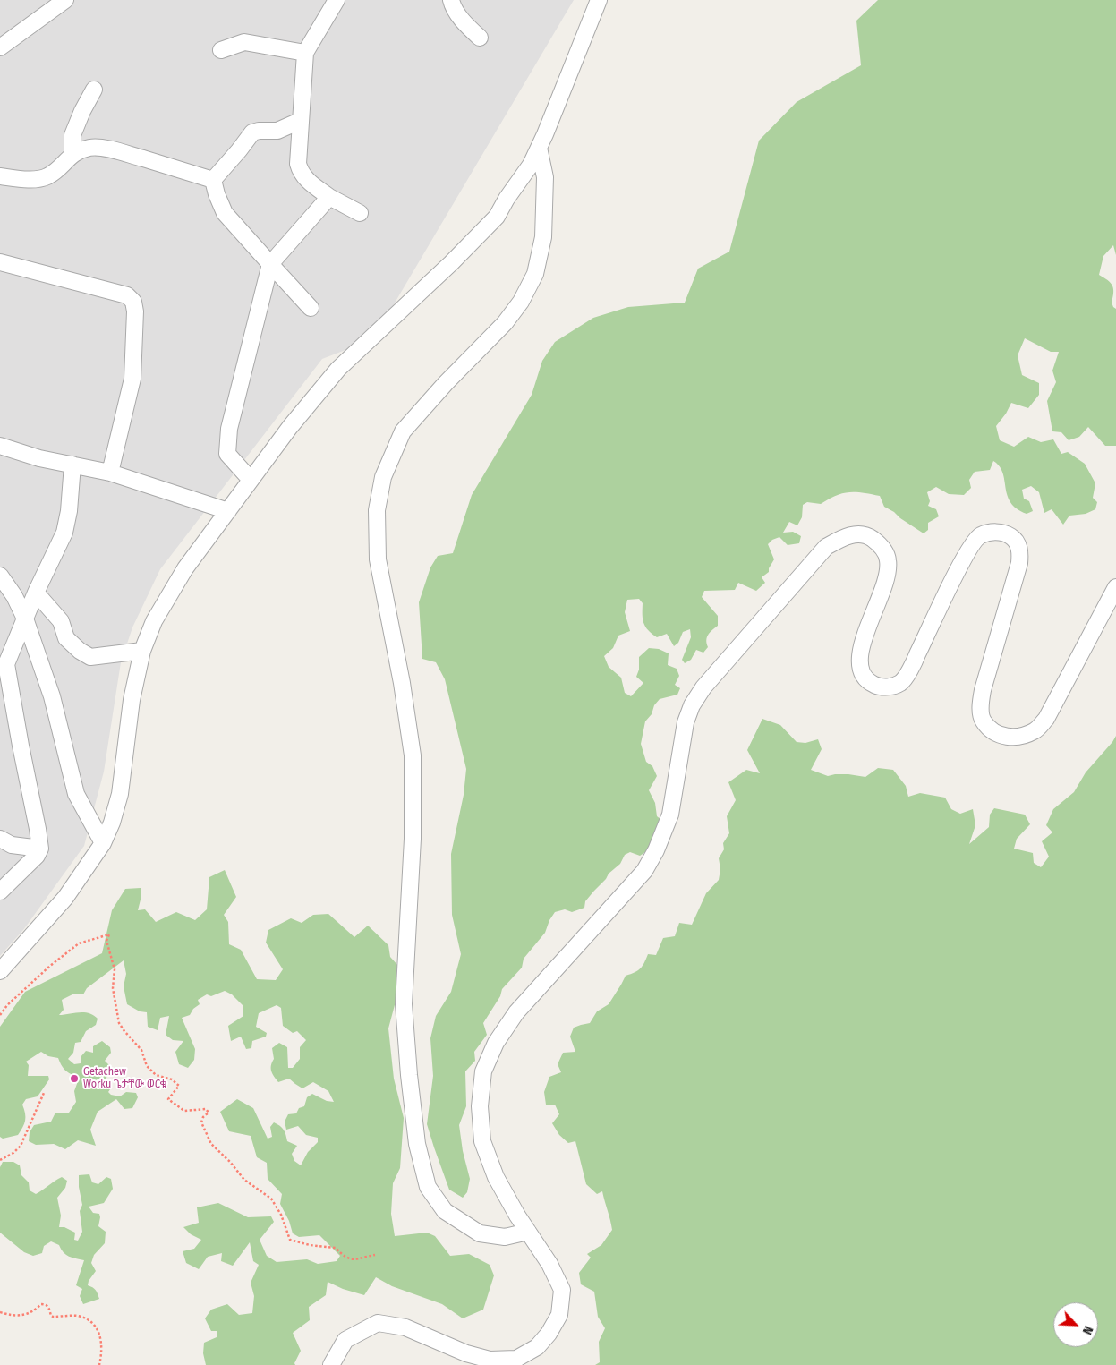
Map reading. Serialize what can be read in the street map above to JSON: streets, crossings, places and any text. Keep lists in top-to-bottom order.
{
  "places": ["Getachew Worku ጌታቸው ወርቁ"],
  "north": "bottom right"
}
